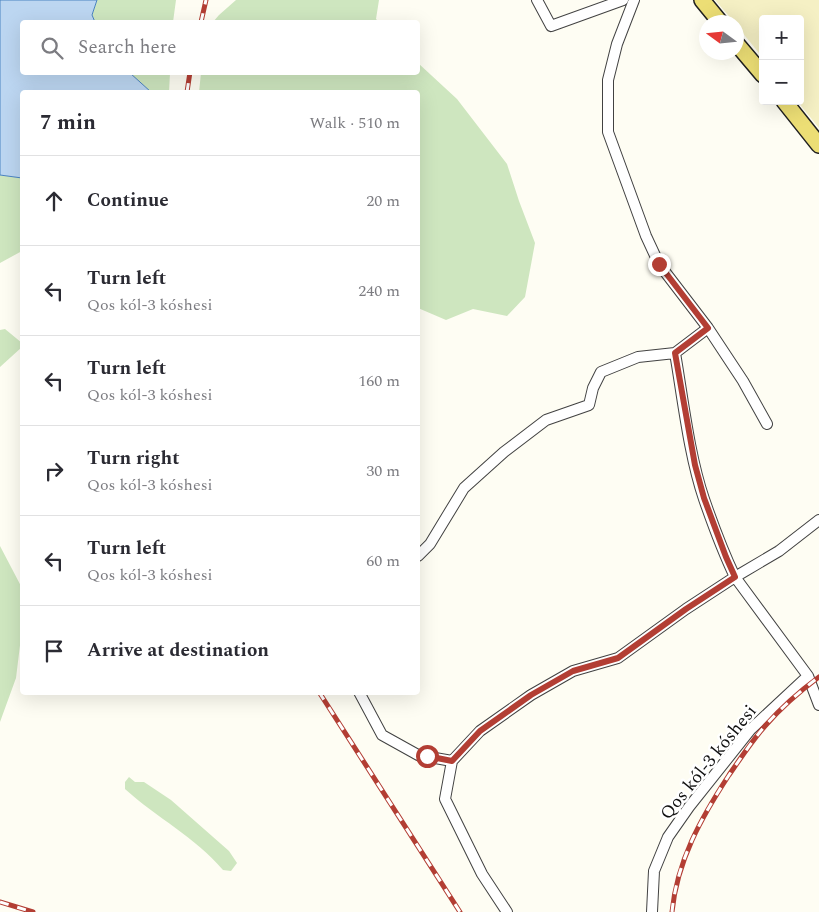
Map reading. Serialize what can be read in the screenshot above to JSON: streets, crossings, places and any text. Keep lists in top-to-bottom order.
{
  "streets": {
    "street": ["Qos kól-3 kóshesi"]
  },
  "north": "left",
  "page": {
    "map_buttons": ["+", "−"],
    "search": "Search here",
    "heading": ["7 min", "Walk · 510 m"],
    "list": [
      ["Continue", "20 m"],
      ["Turn left", "Qos kól-3 kóshesi", "240 m"],
      ["Turn left", "Qos kól-3 kóshesi", "160 m"],
      ["Turn right", "Qos kól-3 kóshesi", "30 m"],
      ["Turn left", "Qos kól-3 kóshesi", "60 m"],
      "Arrive at destination"
    ]
  }
}
